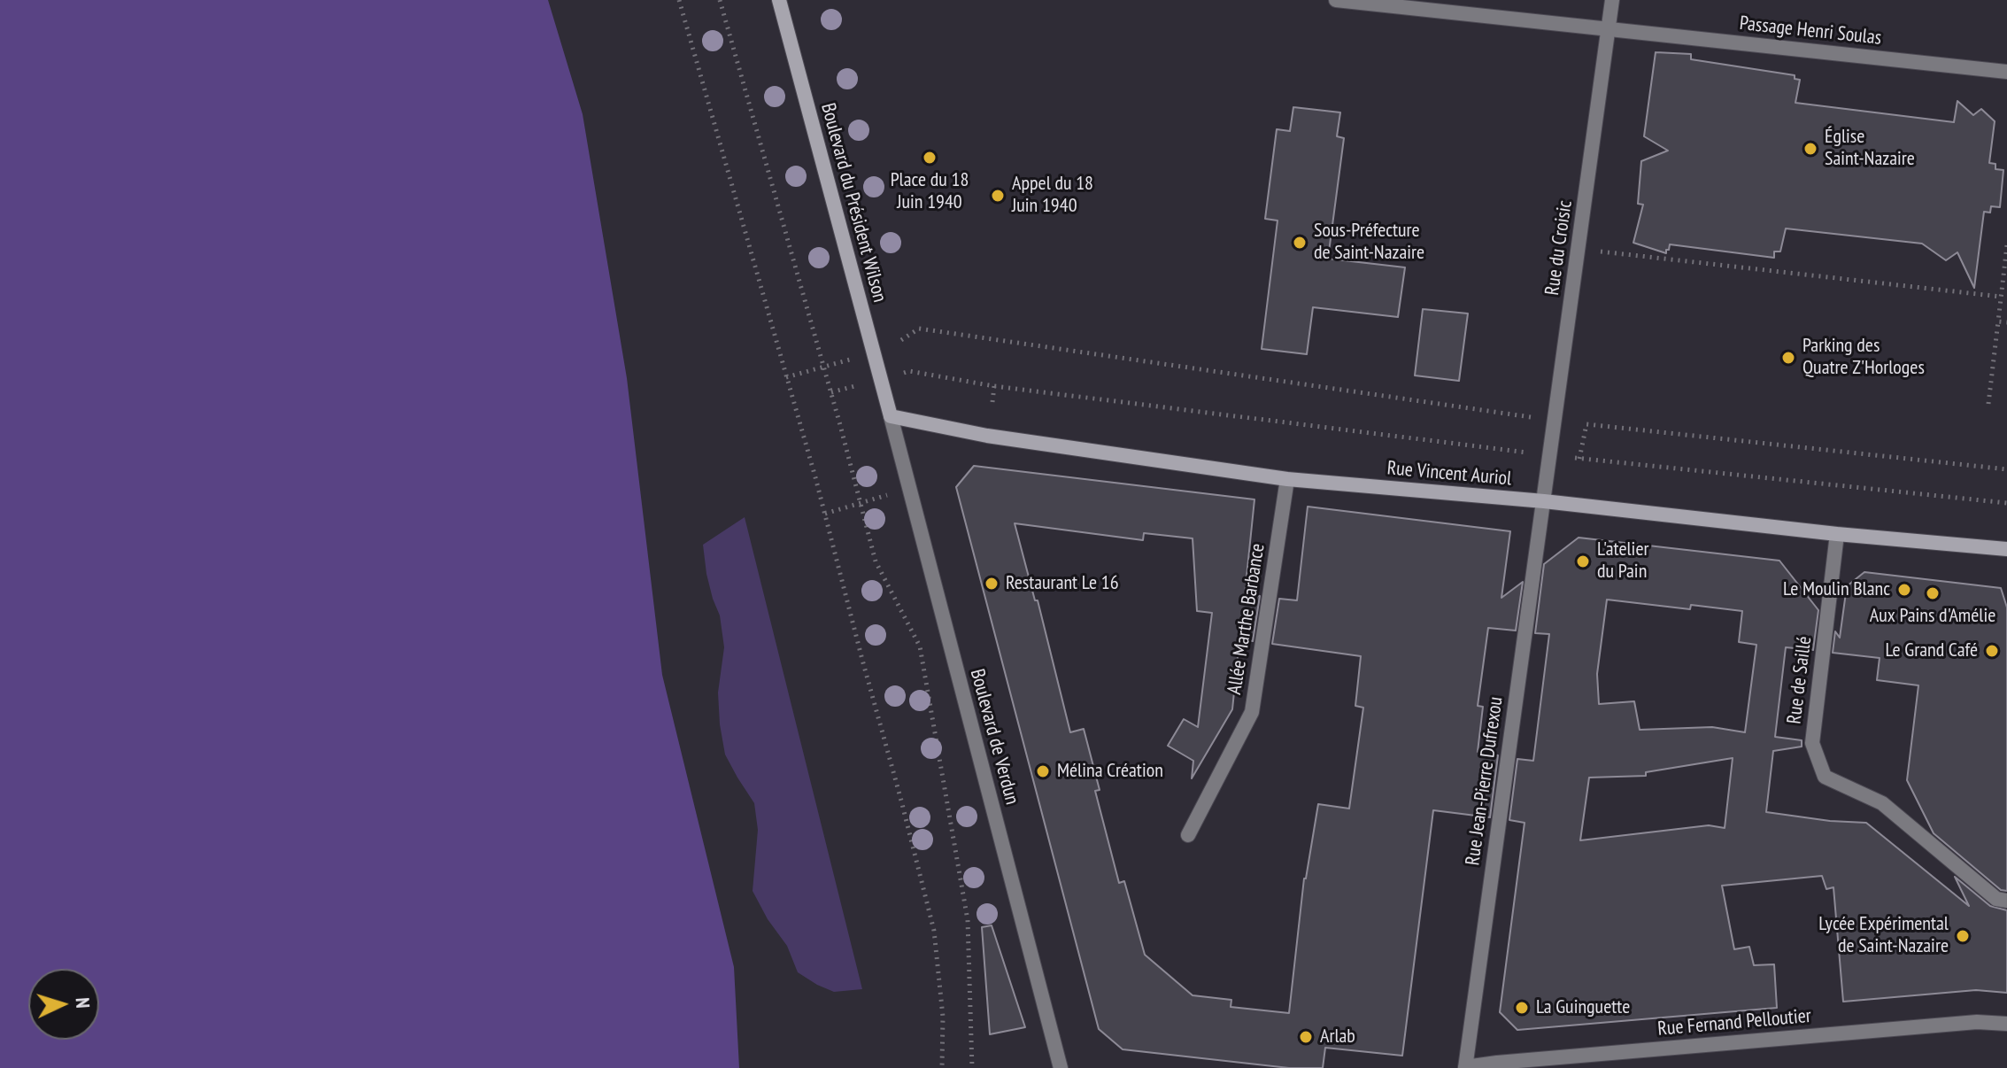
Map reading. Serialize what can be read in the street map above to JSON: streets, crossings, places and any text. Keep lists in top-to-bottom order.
{
  "streets": {
    "street": [
      "Passage Henri Soulas",
      "Boulevard du Président Wilson",
      "Rue du Croisic",
      "Rue Vincent Auriol",
      "Allée Marthe Barbance",
      "Rue de Saillé",
      "Boulevard de Verdun",
      "Rue Jean-Pierre Dufrexou",
      "Rue Fernand Pelloutier"
    ]
  },
  "crossings": [
    ["Passage Henri Soulas", "Rue du Croisic"],
    ["Boulevard du Président Wilson", "Rue Vincent Auriol"],
    ["Boulevard du Président Wilson", "Boulevard de Verdun"],
    ["Rue du Croisic", "Rue Vincent Auriol"],
    ["Rue du Croisic", "Rue Jean-Pierre Dufrexou"],
    ["Rue Vincent Auriol", "Allée Marthe Barbance"],
    ["Rue Vincent Auriol", "Rue de Saillé"],
    ["Rue Vincent Auriol", "Boulevard de Verdun"],
    ["Rue Vincent Auriol", "Rue Jean-Pierre Dufrexou"],
    ["Rue Jean-Pierre Dufrexou", "Rue Fernand Pelloutier"]
  ],
  "places": [
    "Église Saint-Nazaire",
    "Place du 18 Juin 1940",
    "Appel du 18 Juin 1940",
    "Sous-Préfecture de Saint-Nazaire",
    "Parking des Quatre Z'Horloges",
    "L'atelier du Pain",
    "Restaurant Le 16",
    "Le Moulin Blanc",
    "Aux Pains d'Amélie",
    "Le Grand Café",
    "Mélina Création",
    "Lycée Expérimental de Saint-Nazaire",
    "La Guinguette",
    "Arlab"
  ],
  "north": "right"
}
